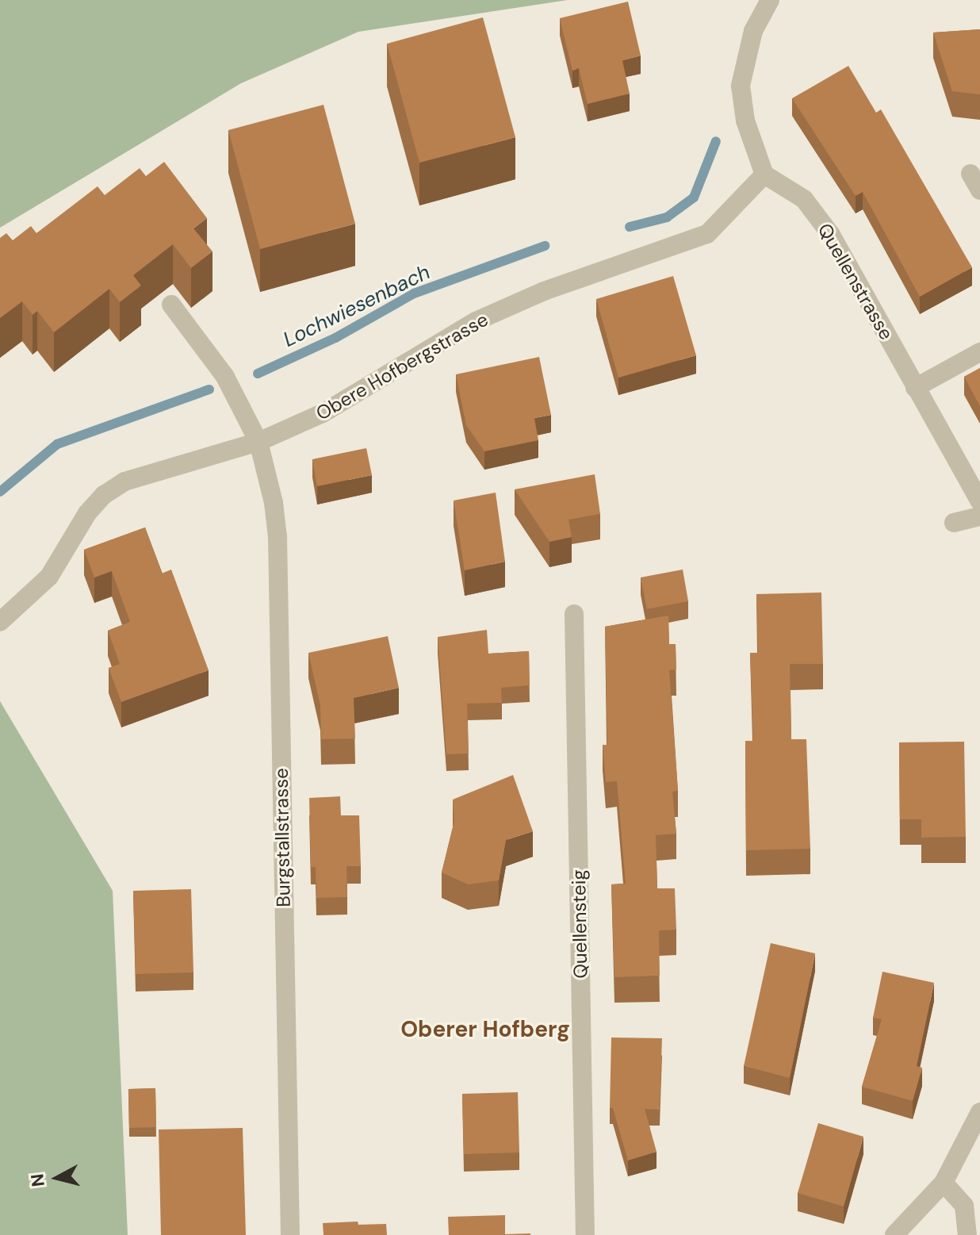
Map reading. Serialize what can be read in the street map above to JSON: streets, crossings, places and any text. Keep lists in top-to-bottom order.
{
  "streets": {
    "street": [
      "Quellenstrasse",
      "Obere Hofbergstrasse",
      "Burgstallstrasse",
      "Quellensteig"
    ]
  },
  "crossings": [
    ["Quellenstrasse", "Obere Hofbergstrasse"],
    ["Obere Hofbergstrasse", "Burgstallstrasse"]
  ],
  "districts": ["Oberer Hofberg"],
  "water": ["Lochwiesenbach"],
  "north": "left"
}
